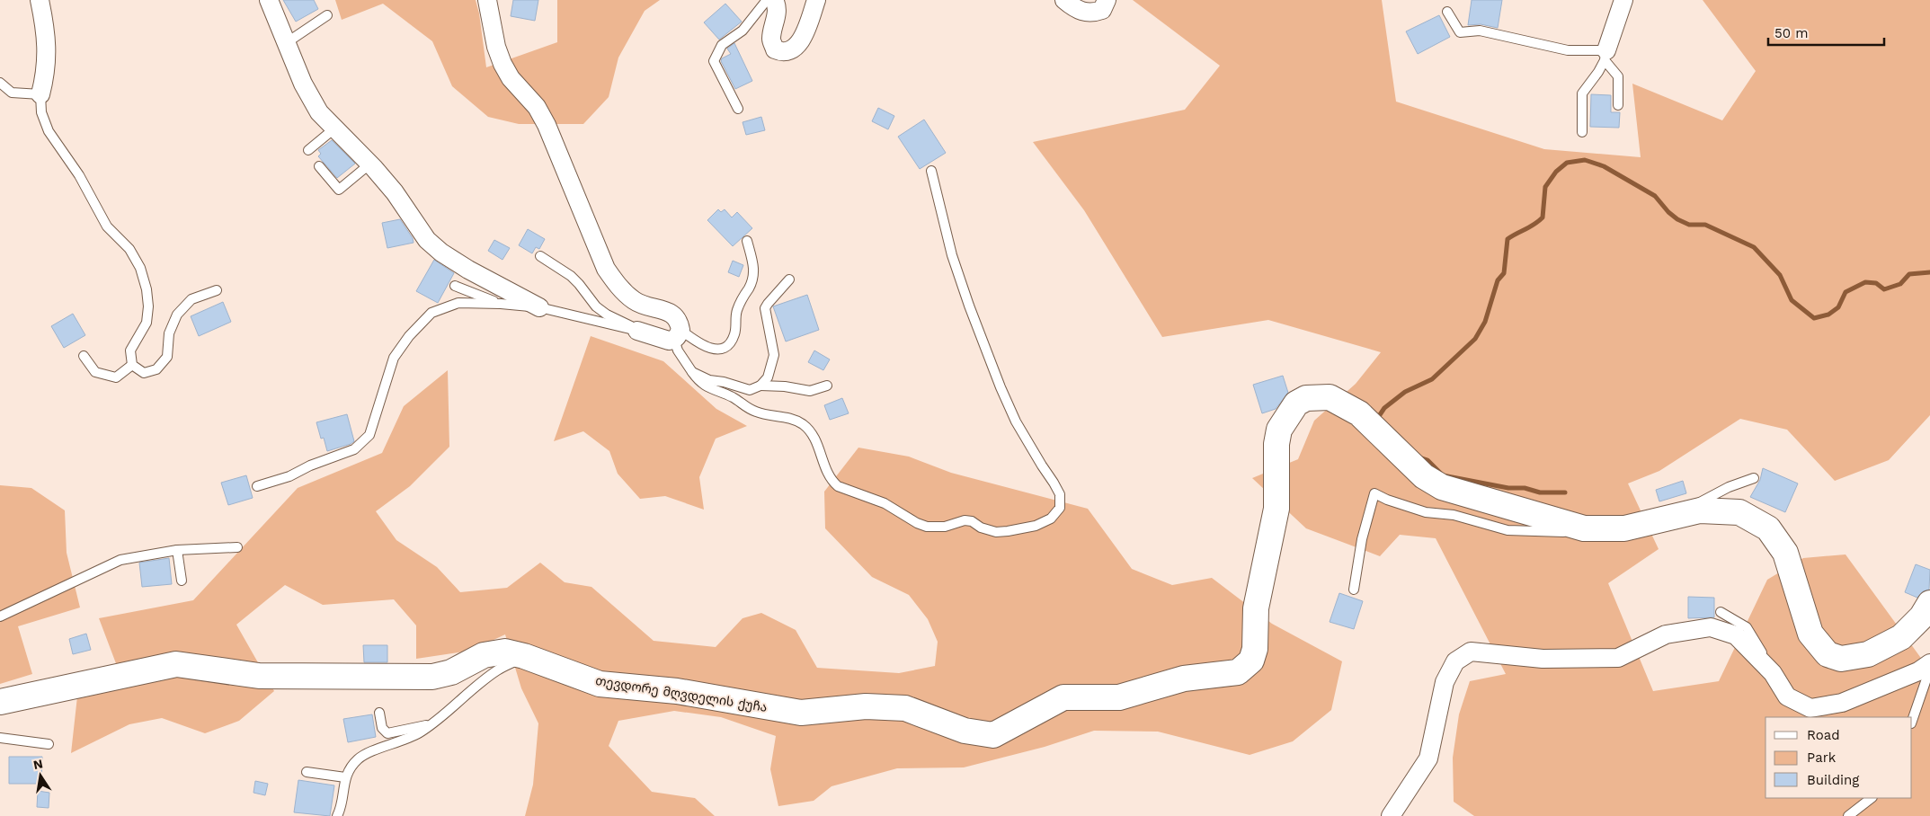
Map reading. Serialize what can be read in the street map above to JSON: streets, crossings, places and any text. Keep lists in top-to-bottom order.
{
  "streets": {
    "street": ["თევდორე მღვდელის ქუჩა"]
  },
  "legend": ["Road", "Park", "Building"],
  "scale_bar": "50 m",
  "north": "top"
}
